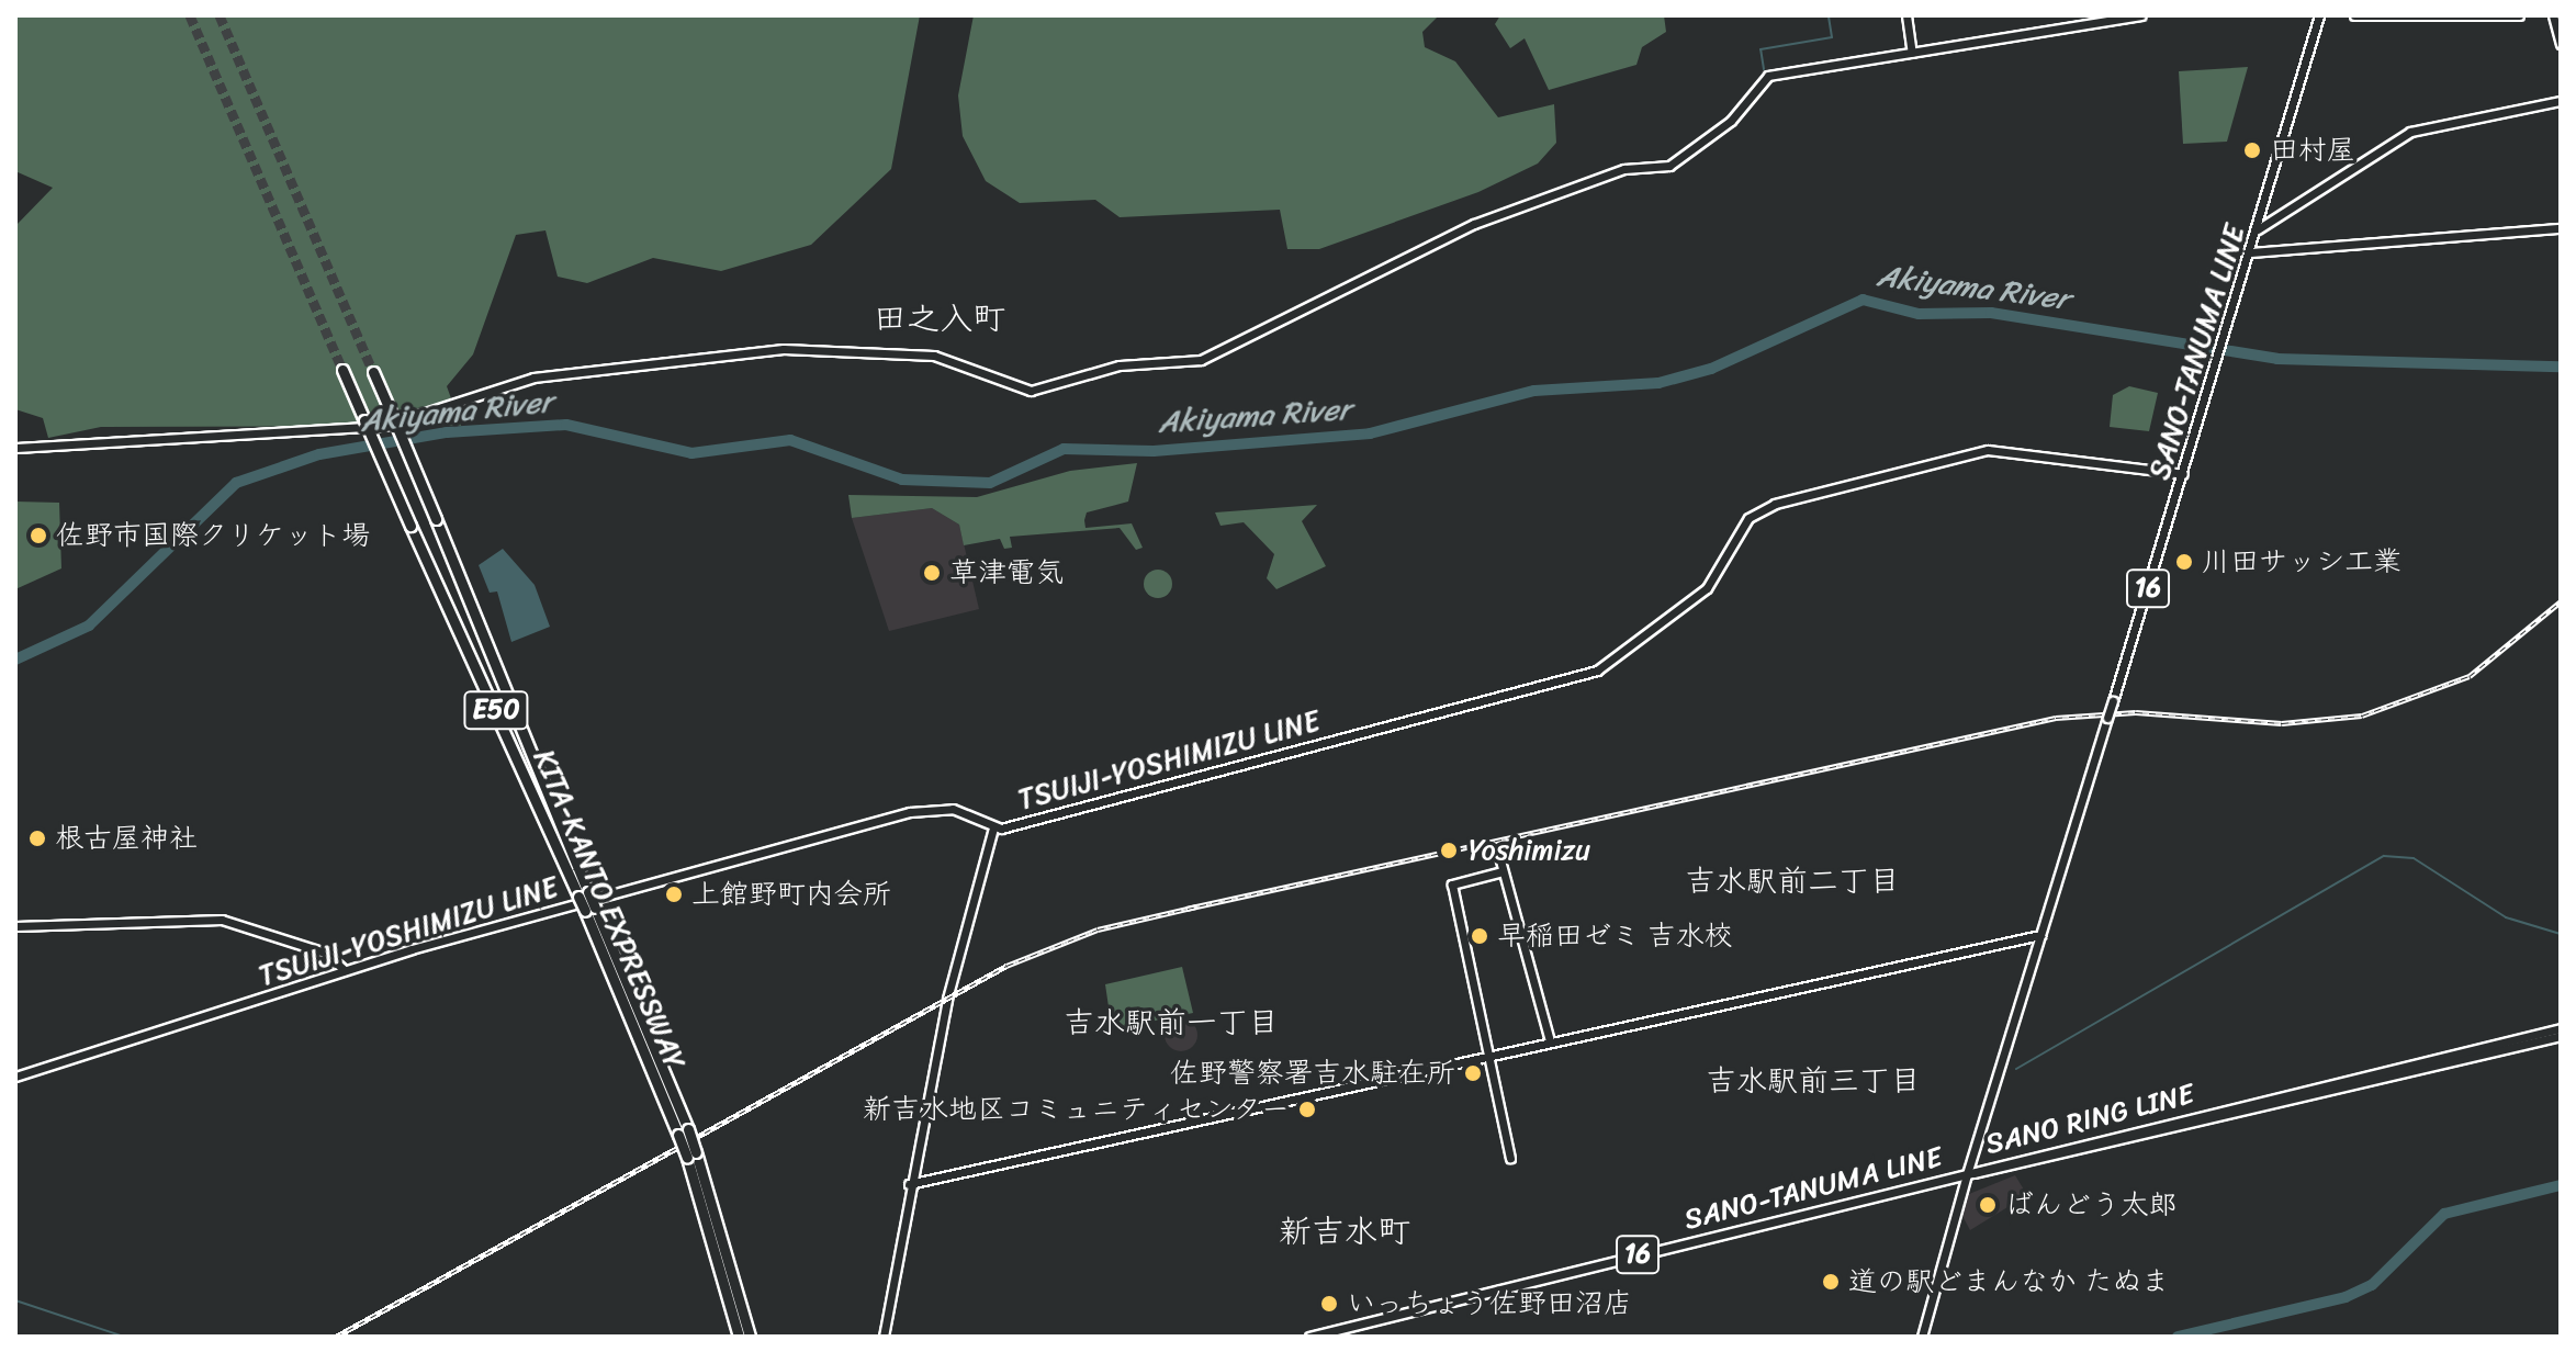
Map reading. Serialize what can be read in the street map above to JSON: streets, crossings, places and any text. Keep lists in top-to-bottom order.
{
  "streets": {
    "highway": ["E50", "KITA-KANTO EXPRESSWAY"],
    "street": [
      "SANO-TANUMA LINE",
      "16",
      "TSUIJI-YOSHIMIZU LINE",
      "SANO RING LINE"
    ]
  },
  "crossings": [
    ["SANO-TANUMA LINE", "TSUIJI-YOSHIMIZU LINE"],
    ["SANO-TANUMA LINE", "SANO RING LINE"]
  ],
  "districts": [
    "田之入町",
    "吉水駅前二丁目",
    "吉水駅前一丁目",
    "吉水駅前三丁目",
    "新吉水町"
  ],
  "water": ["Akiyama River"],
  "places": [
    "田村屋",
    "佐野市国際クリケット場",
    "川田サッシ工業",
    "草津電気",
    "根古屋神社",
    "Yoshimizu",
    "上館野町内会所",
    "早稲田ゼミ 吉水校",
    "佐野警察署吉水駐在所",
    "新吉水地区コミュニティセンター",
    "ばんどう太郎",
    "道の駅どまんなか たぬま",
    "いっちょう佐野田沼店"
  ]
}
